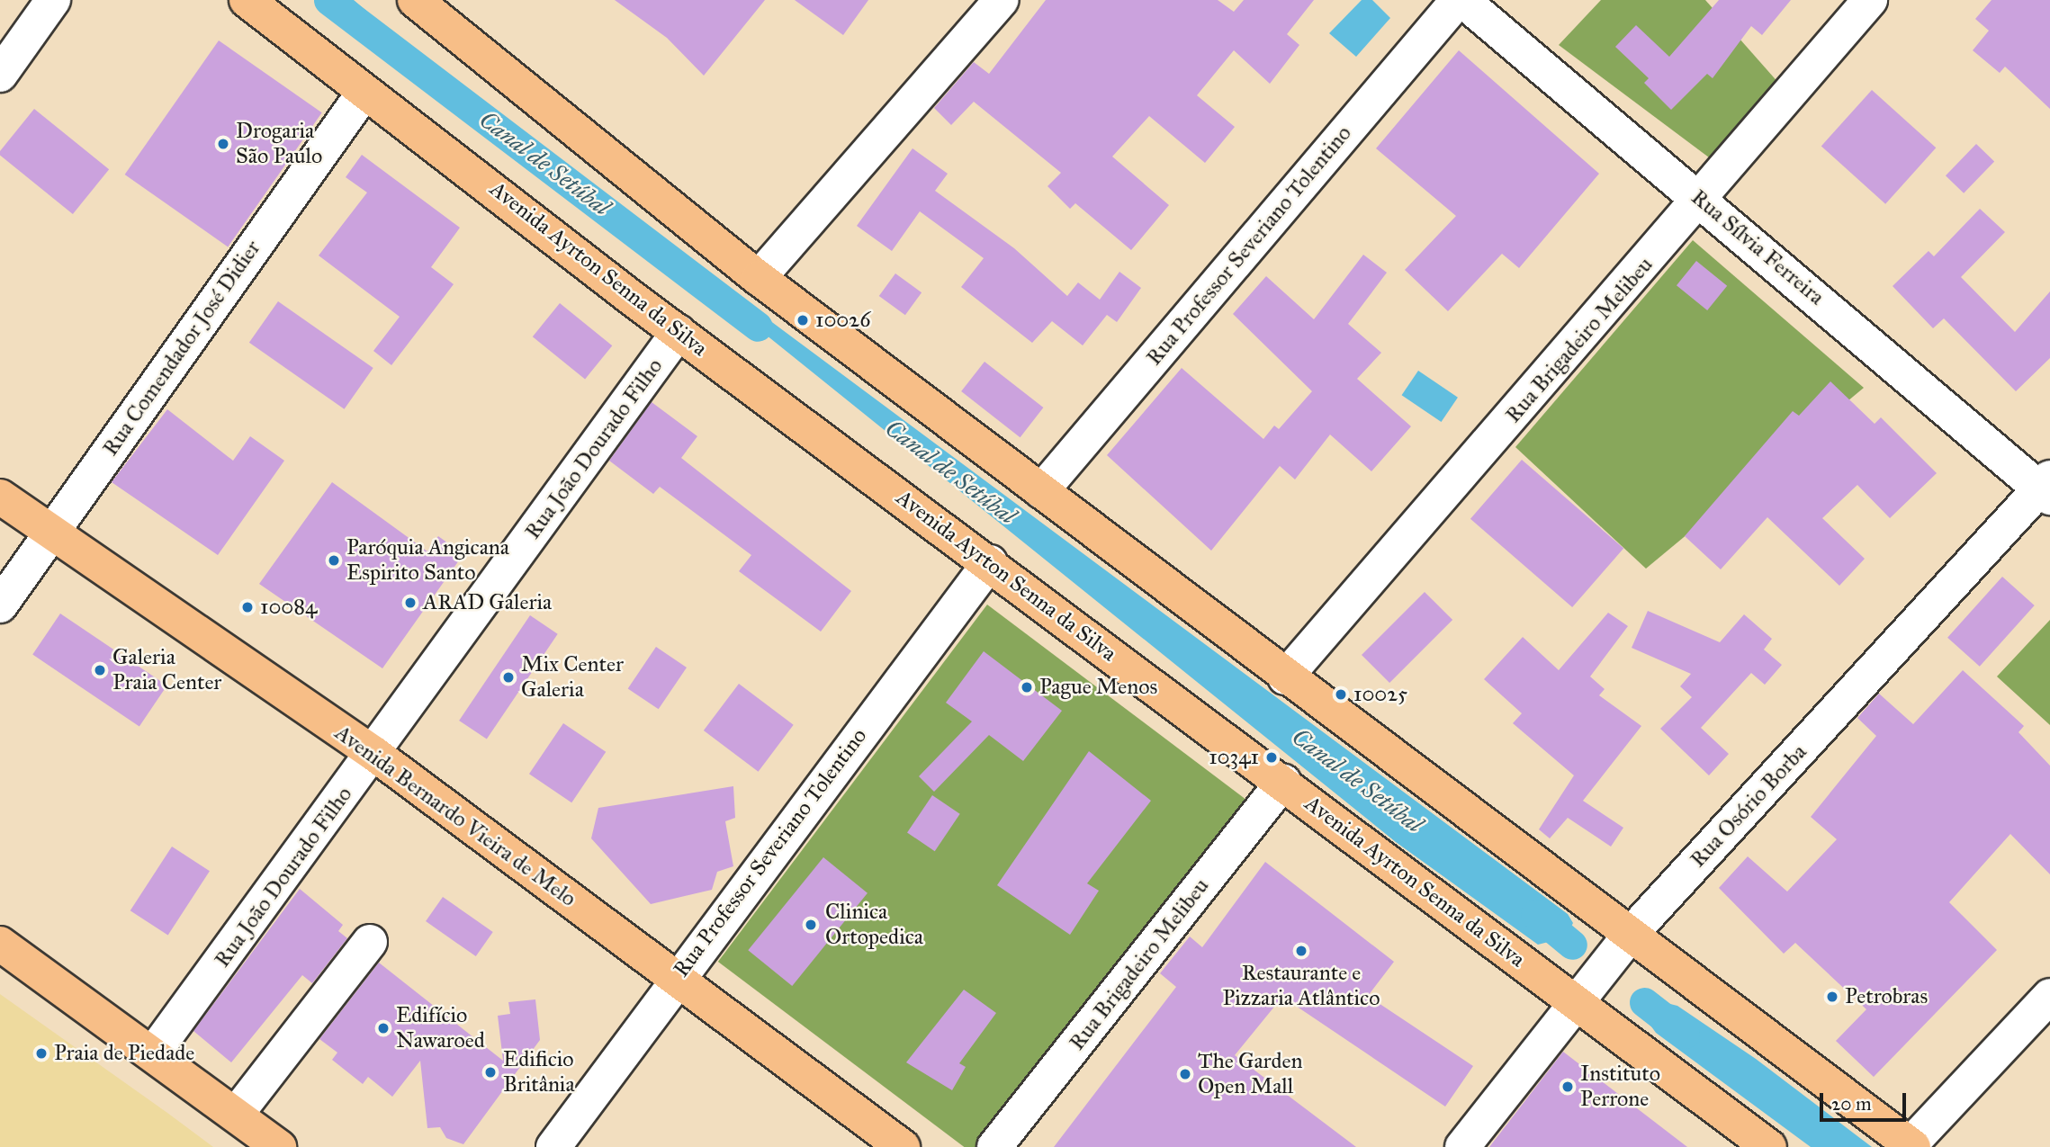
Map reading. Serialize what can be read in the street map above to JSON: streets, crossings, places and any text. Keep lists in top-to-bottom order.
{
  "streets": {
    "main road": ["Avenida Ayrton Senna da Silva", "Avenida Bernardo Vieira de Melo"],
    "street": [
      "Rua Professor Severiano Tolentino",
      "Rua Sílvia Ferreira",
      "Rua Brigadeiro Melibeu",
      "Rua Comendador José Didier",
      "Rua João Dourado Filho",
      "Rua Osório Borba"
    ]
  },
  "crossings": [
    ["Rua Professor Severiano Tolentino", "Rua Sílvia Ferreira"],
    ["Rua Professor Severiano Tolentino", "Avenida Ayrton Senna da Silva"],
    ["Rua Professor Severiano Tolentino", "Avenida Bernardo Vieira de Melo"],
    ["Rua Sílvia Ferreira", "Rua Brigadeiro Melibeu"],
    ["Rua Sílvia Ferreira", "Rua Osório Borba"],
    ["Avenida Ayrton Senna da Silva", "Rua Brigadeiro Melibeu"],
    ["Avenida Ayrton Senna da Silva", "Rua Comendador José Didier"],
    ["Avenida Ayrton Senna da Silva", "Rua João Dourado Filho"],
    ["Avenida Ayrton Senna da Silva", "Rua Osório Borba"],
    ["Rua Comendador José Didier", "Avenida Bernardo Vieira de Melo"],
    ["Rua João Dourado Filho", "Avenida Bernardo Vieira de Melo"]
  ],
  "water": ["Canal de Setúbal"],
  "places": [
    "Drogaria São Paulo",
    "10026",
    "Paróquia Angicana Espirito Santo",
    "ARAD Galeria",
    "10084",
    "Galeria Praia Center",
    "Mix Center Galeria",
    "Pague Menos",
    "10025",
    "10341",
    "Clinica Ortopedica",
    "Restaurante e Pizzaria Atlântico",
    "Petrobras",
    "Edifício Nawaroed",
    "Praia de Piedade",
    "Edificio Britânia",
    "The Garden Open Mall",
    "Instituto Perrone"
  ],
  "scale_bar": "20 m"
}
